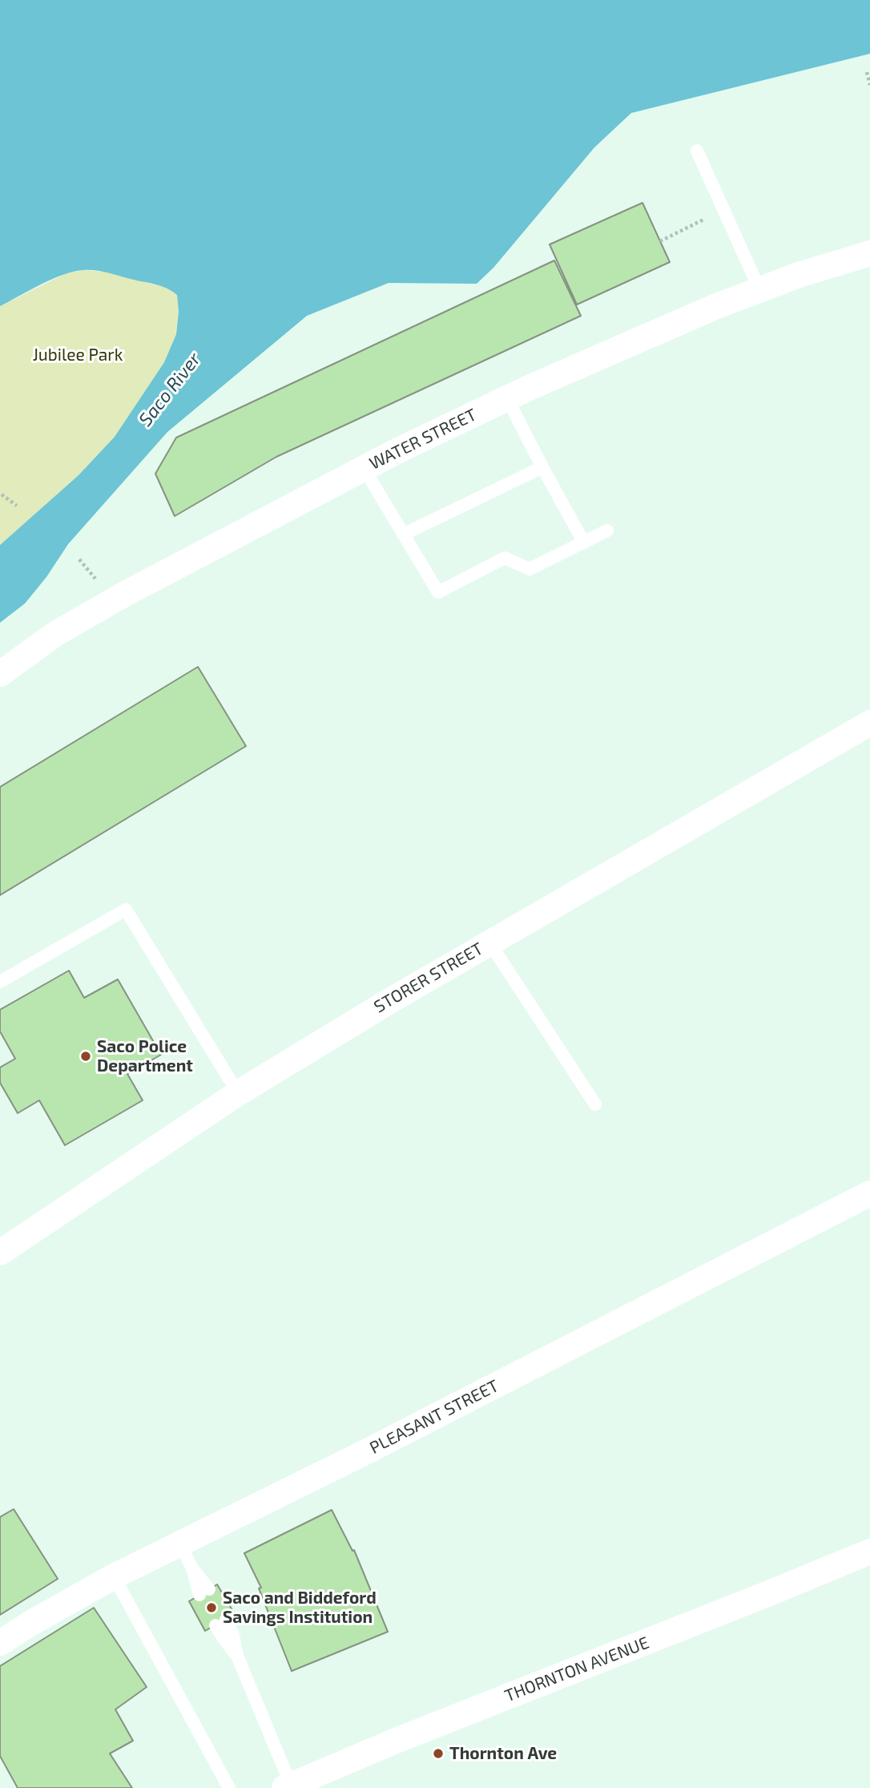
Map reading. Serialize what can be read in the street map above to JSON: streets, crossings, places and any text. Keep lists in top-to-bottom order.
{
  "streets": {
    "street": [
      "WATER STREET",
      "STORER STREET",
      "PLEASANT STREET",
      "THORNTON AVENUE"
    ]
  },
  "water": ["Saco River"],
  "parks": ["Jubilee Park"],
  "places": ["Saco Police Department", "Saco and Biddeford Savings Institution", "Thornton Ave"]
}
